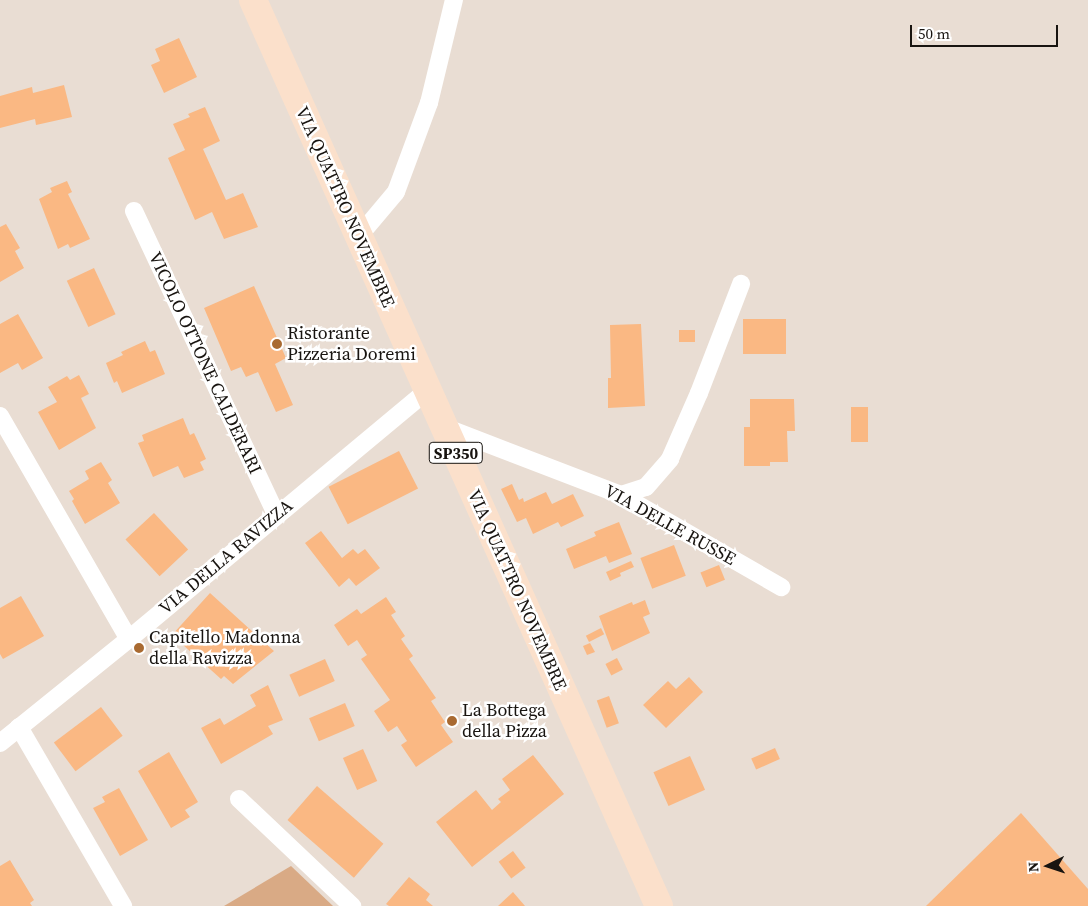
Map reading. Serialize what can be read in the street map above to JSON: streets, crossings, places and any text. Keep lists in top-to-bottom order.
{
  "streets": {
    "main road": ["VIA QUATTRO NOVEMBRE", "SP350"],
    "street": ["VICOLO OTTONE CALDERARI", "VIA DELLE RUSSE", "VIA DELLA RAVIZZA"]
  },
  "crossings": [
    ["VIA QUATTRO NOVEMBRE", "VIA DELLE RUSSE"],
    ["VIA QUATTRO NOVEMBRE", "VIA DELLA RAVIZZA"],
    ["VICOLO OTTONE CALDERARI", "VIA DELLA RAVIZZA"]
  ],
  "places": ["Ristorante Pizzeria Doremi", "Capitello Madonna della Ravizza", "La Bottega della Pizza"],
  "scale_bar": "50 m",
  "north": "left"
}
